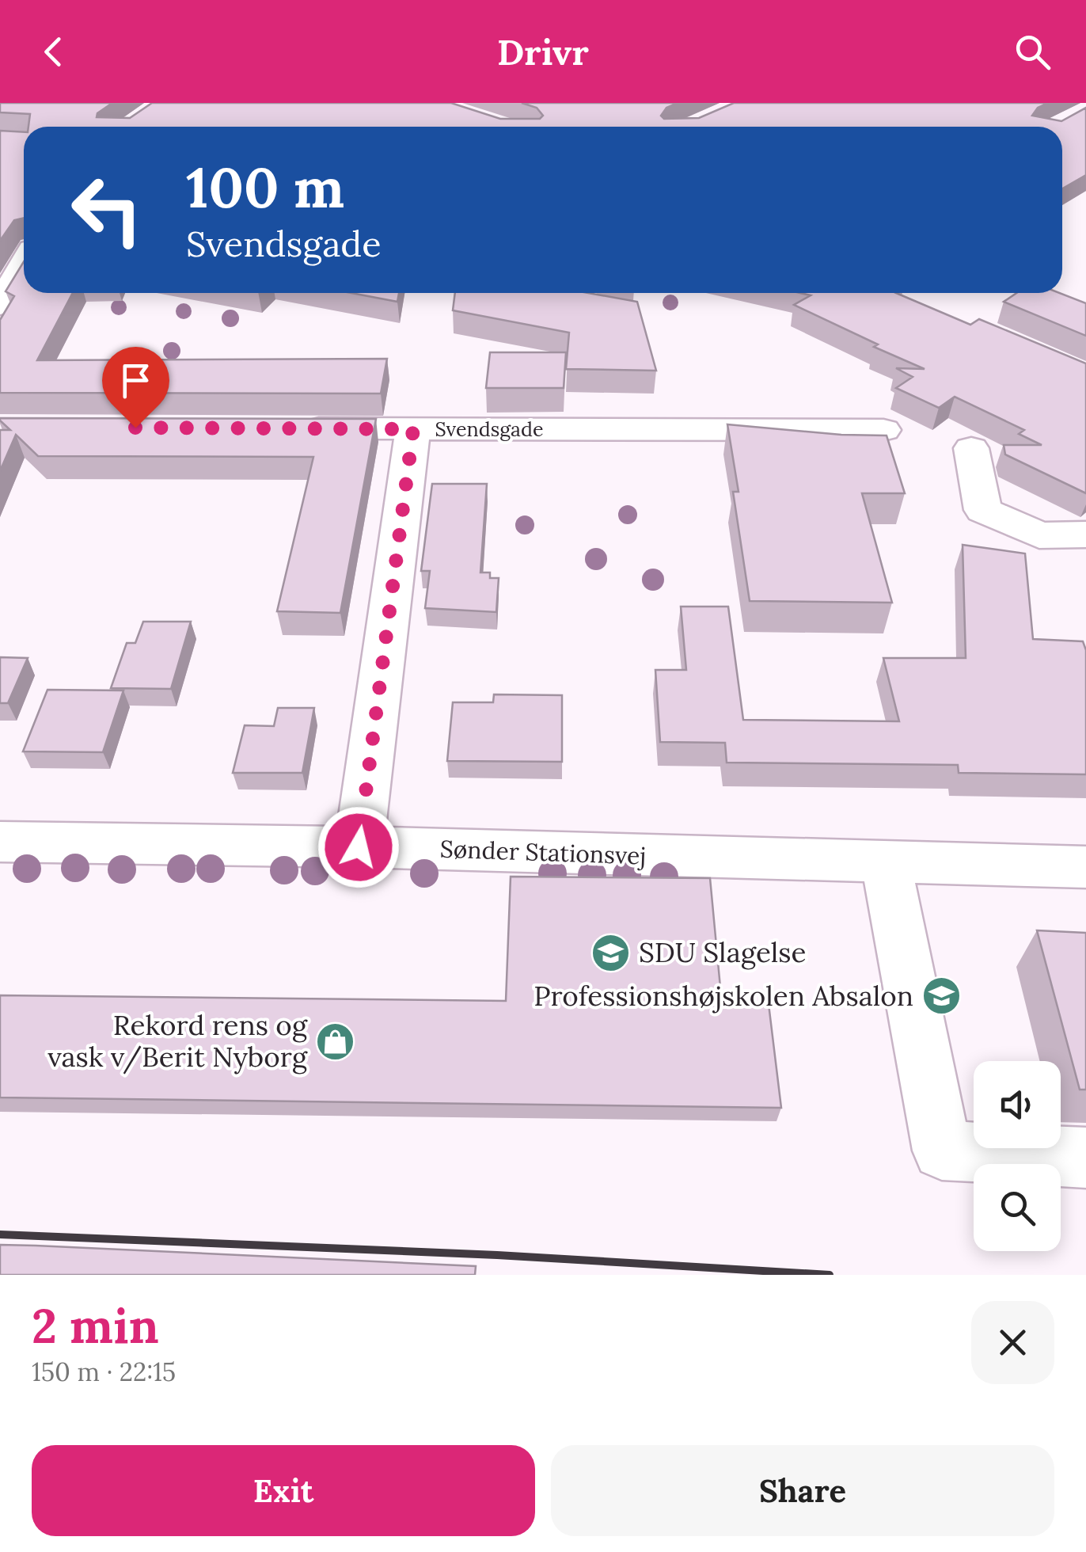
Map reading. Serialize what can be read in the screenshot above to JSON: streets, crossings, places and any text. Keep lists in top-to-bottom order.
{
  "streets": {
    "street": ["Svendsgade", "Sønder Stationsvej"]
  },
  "places": {
    "school or university": ["SDU Slagelse", "Professionshøjskolen Absalon"],
    "shop": ["Rekord rens og vask v/Berit Nyborg"]
  },
  "page": {
    "header": "Drivr",
    "turn": ["100 m", "Svendsgade"],
    "heading": ["2 min", "150 m · 22:15"],
    "buttons": ["Exit", "Share"]
  }
}
